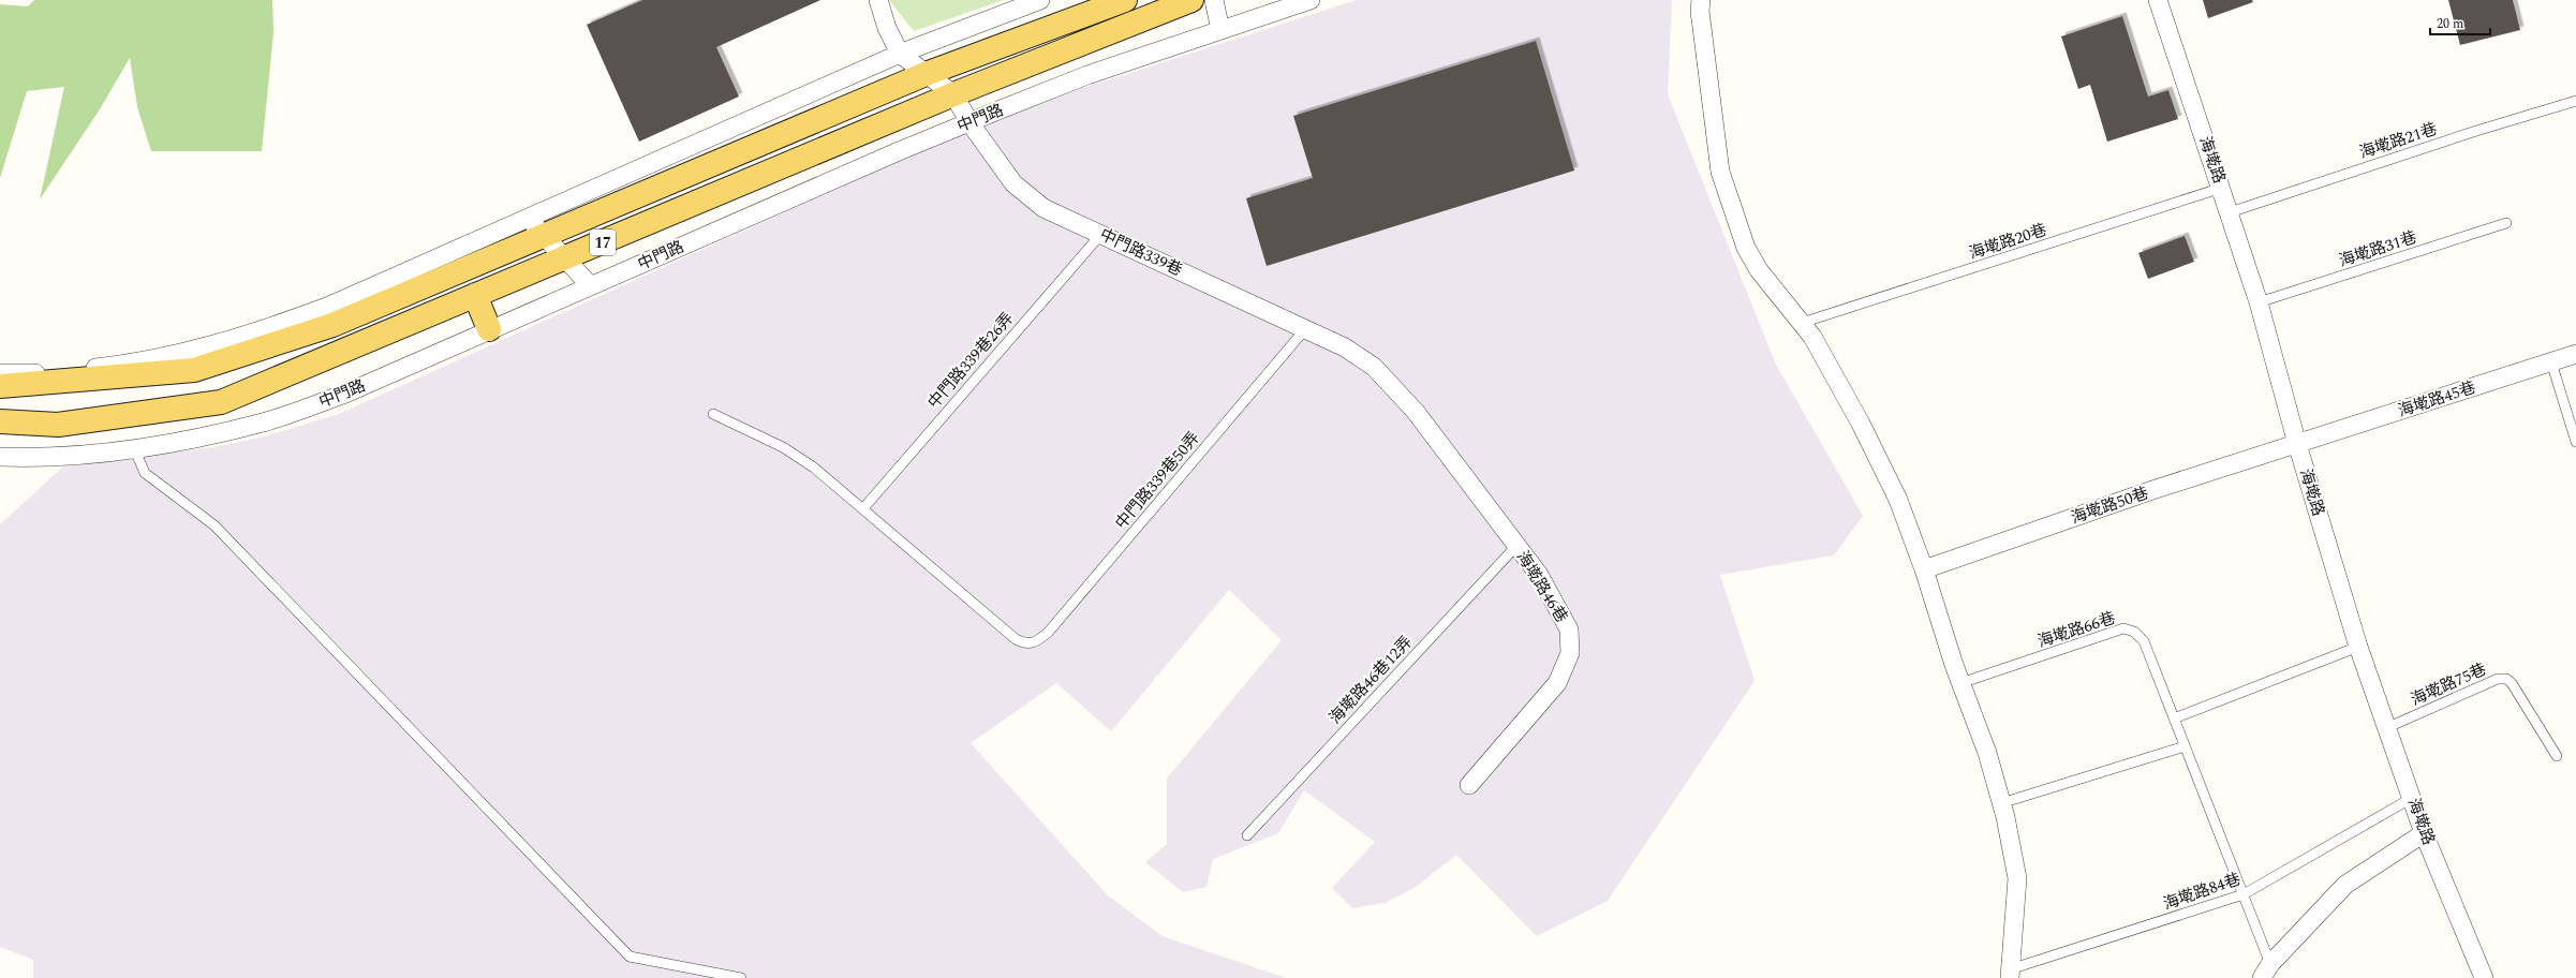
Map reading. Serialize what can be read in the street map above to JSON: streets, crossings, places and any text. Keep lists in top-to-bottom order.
{
  "streets": {
    "main road": ["中門路", "17"],
    "street": [
      "海墘路",
      "中門路339巷",
      "海墘路45巷",
      "海墘路50巷",
      "海墘路46巷"
    ],
    "lane": [
      "海墘路21巷",
      "海墘路20巷",
      "海墘路31巷",
      "中門路339巷26弄",
      "中門路339巷50弄",
      "海墘路66巷",
      "海墘路46巷12弄",
      "海墘路75巷",
      "海墘路84巷"
    ]
  },
  "crossings": [
    ["中門路", "中門路339巷"],
    ["海墘路21巷", "海墘路"],
    ["海墘路", "海墘路20巷"],
    ["海墘路", "海墘路31巷"],
    ["海墘路", "海墘路45巷"],
    ["海墘路", "海墘路50巷"],
    ["海墘路", "海墘路75巷"],
    ["海墘路", "海墘路84巷"],
    ["17", "中門路339巷"],
    ["中門路339巷", "中門路339巷26弄"],
    ["中門路339巷", "中門路339巷50弄"],
    ["中門路339巷", "海墘路46巷"],
    ["中門路339巷26弄", "中門路339巷50弄"],
    ["海墘路45巷", "海墘路50巷"],
    ["海墘路46巷", "海墘路46巷12弄"],
    ["海墘路66巷", "海墘路84巷"]
  ],
  "scale_bar": "20 m"
}
